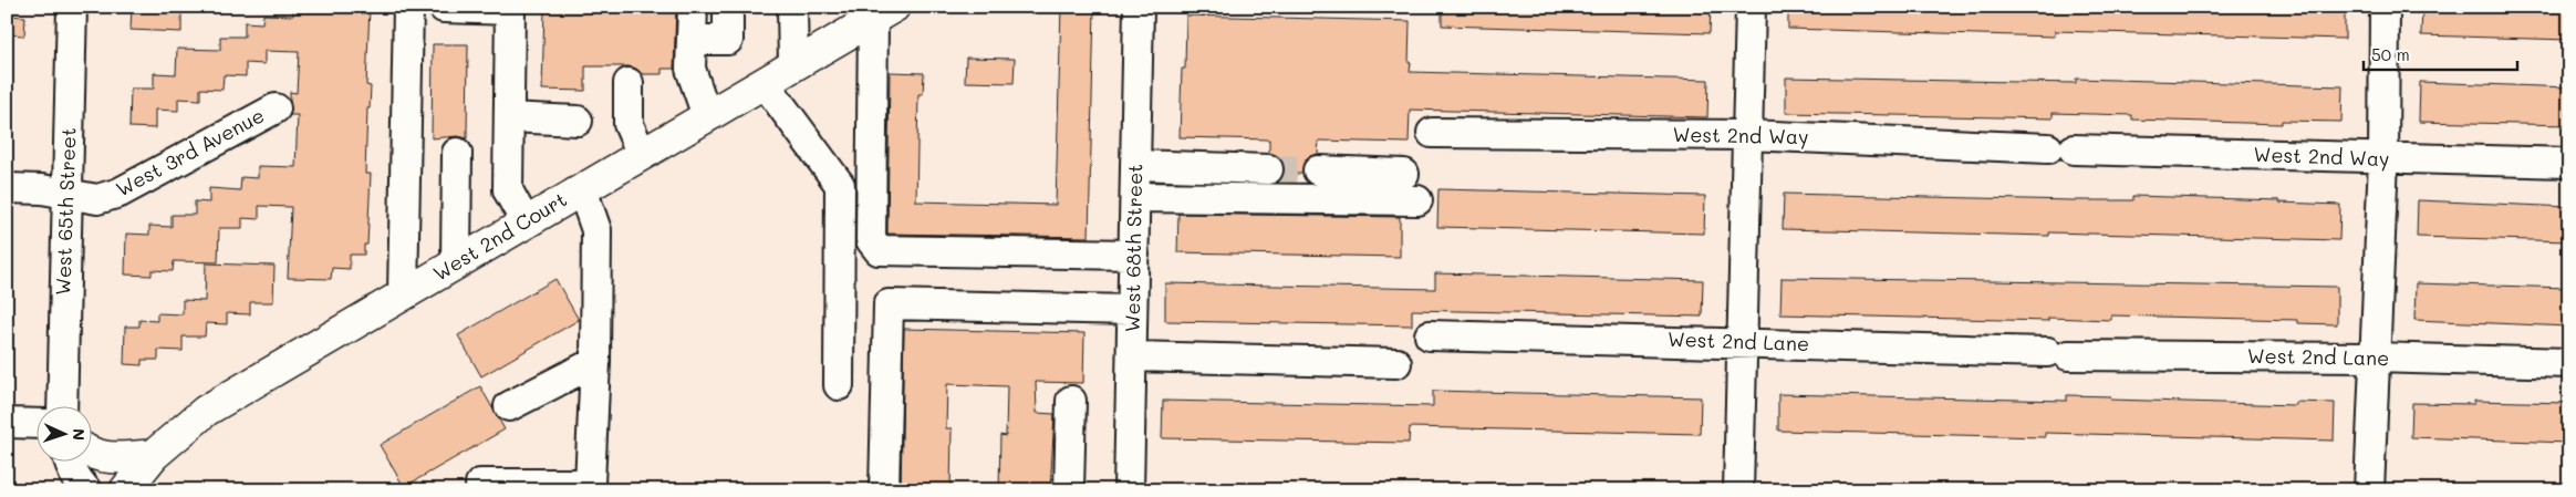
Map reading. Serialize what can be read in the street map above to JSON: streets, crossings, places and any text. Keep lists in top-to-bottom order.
{
  "streets": {
    "main road": ["West 2nd Court"],
    "street": [
      "West 2nd Way",
      "West 3rd Avenue",
      "West 65th Street",
      "West 68th Street",
      "West 2nd Lane"
    ]
  },
  "crossings": [
    ["West 3rd Avenue", "West 65th Street"]
  ],
  "scale_bar": "50 m",
  "north": "right"
}
